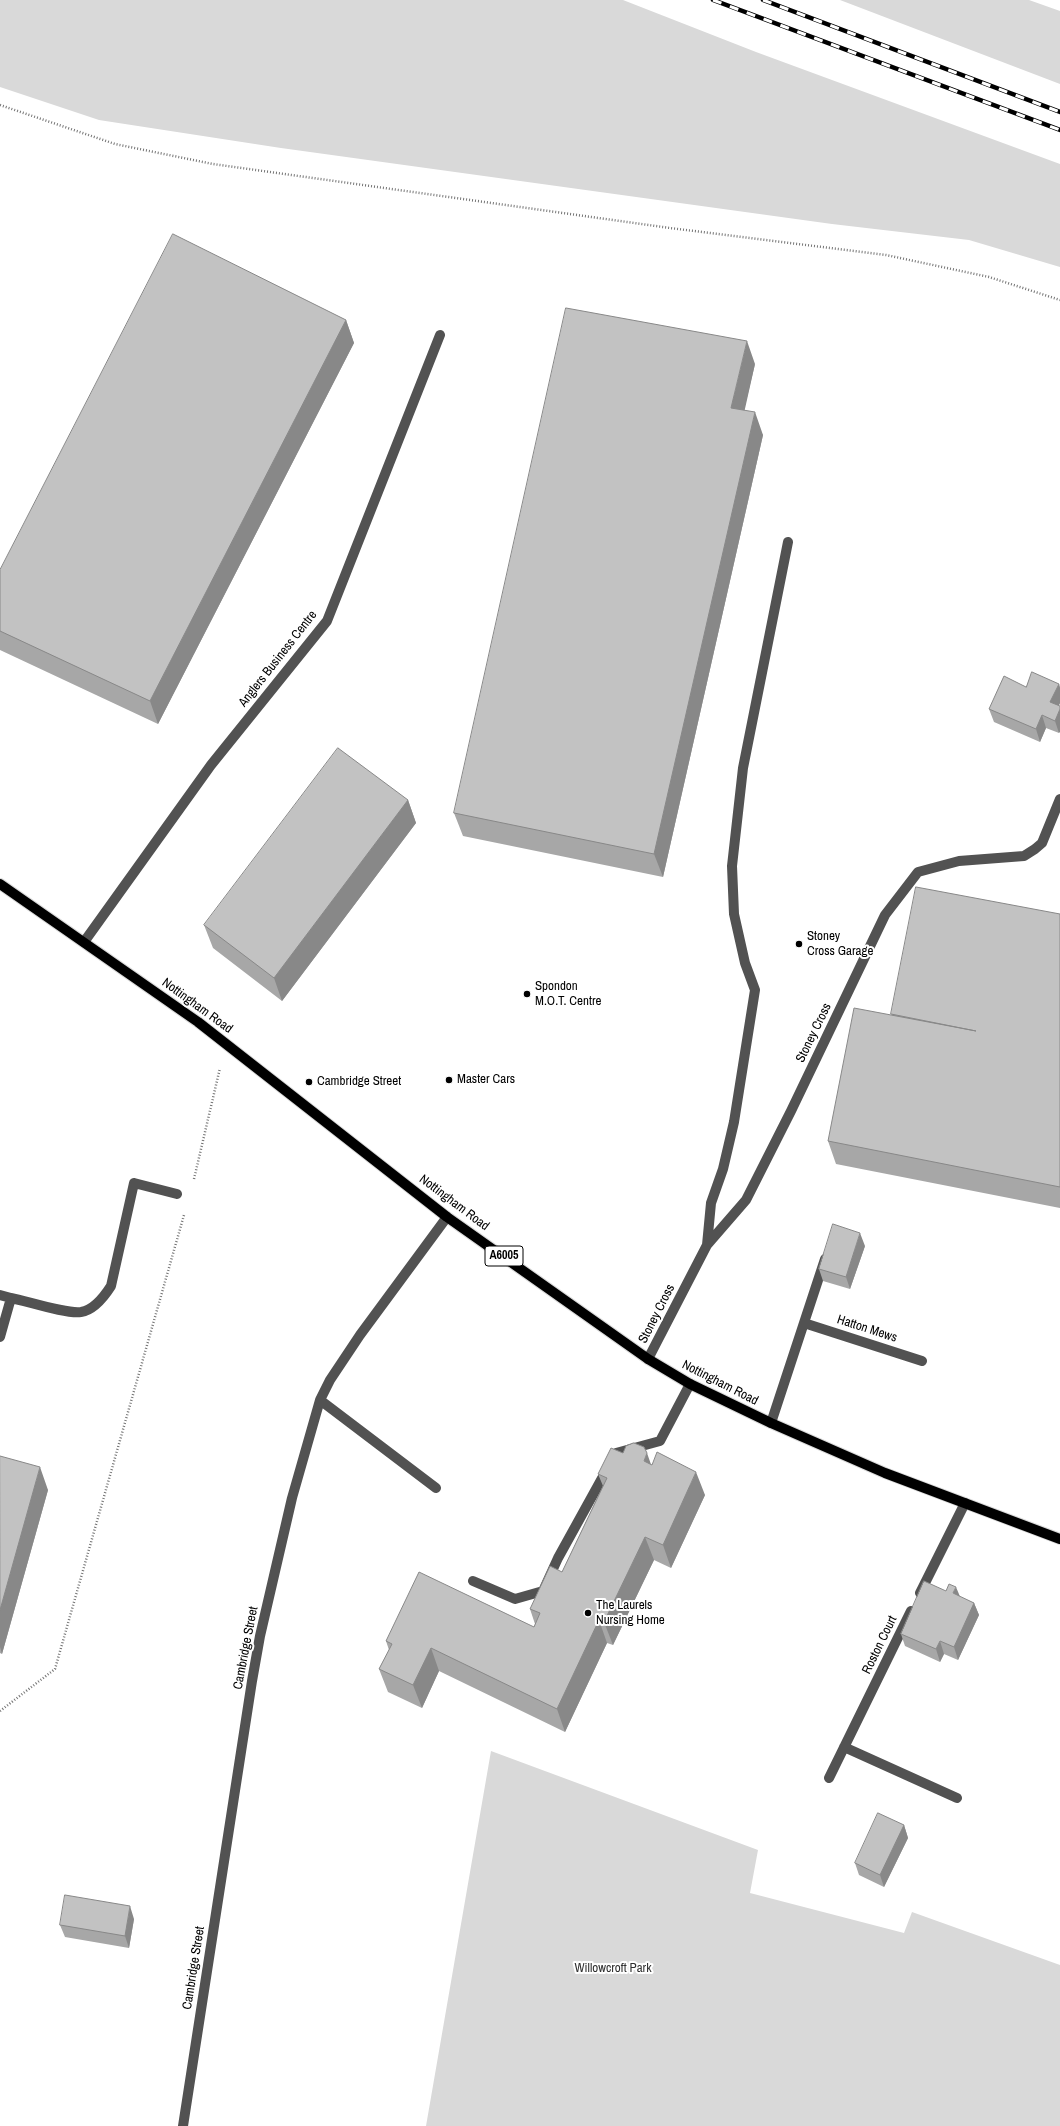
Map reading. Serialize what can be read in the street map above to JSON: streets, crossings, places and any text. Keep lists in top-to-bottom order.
{
  "streets": {
    "main road": ["Nottingham Road", "A6005"],
    "street": [
      "Anglers Business Centre",
      "Stoney Cross",
      "Hatton Mews",
      "Roston Court",
      "Cambridge Street"
    ]
  },
  "crossings": [
    ["Anglers Business Centre", "Nottingham Road"],
    ["Nottingham Road", "Stoney Cross"],
    ["Nottingham Road", "Roston Court"],
    ["Nottingham Road", "Cambridge Street"]
  ],
  "parks": ["Willowcroft Park"],
  "places": [
    "Stoney Cross Garage",
    "Spondon M.O.T. Centre",
    "Master Cars",
    "Cambridge Street",
    "The Laurels Nursing Home"
  ]
}
